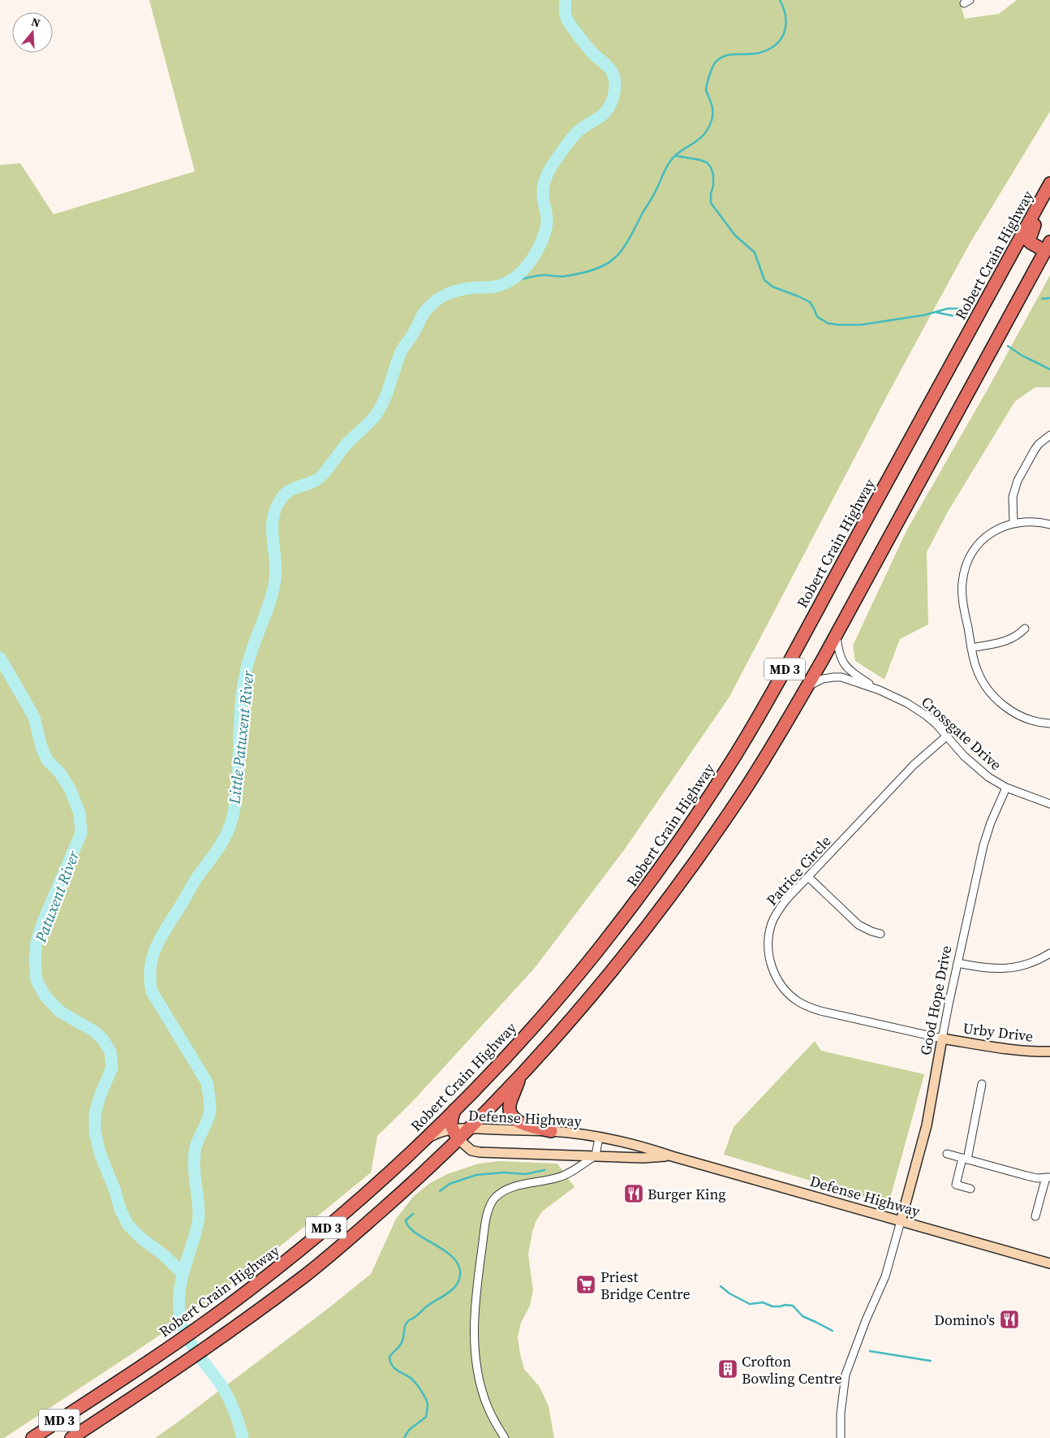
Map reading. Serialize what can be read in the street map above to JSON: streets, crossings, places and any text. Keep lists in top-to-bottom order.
{
  "streets": {
    "highway": ["Robert Crain Highway", "MD 3"],
    "main road": ["Good Hope Drive", "Urby Drive", "Defense Highway"],
    "street": ["Crossgate Drive", "Patrice Circle"]
  },
  "crossings": [
    ["Robert Crain Highway", "Defense Highway"],
    ["MD 3", "Crossgate Drive"],
    ["MD 3", "Defense Highway"],
    ["Crossgate Drive", "Patrice Circle"],
    ["Crossgate Drive", "Good Hope Drive"],
    ["Patrice Circle", "Good Hope Drive"],
    ["Patrice Circle", "Urby Drive"],
    ["Good Hope Drive", "Urby Drive"],
    ["Good Hope Drive", "Defense Highway"]
  ],
  "water": ["Little Patuxent River", "Patuxent River"],
  "places": {
    "restaurant": ["Burger King", "Domino's"],
    "supermarket": ["Priest Bridge Centre"],
    "building": ["Crofton Bowling Centre"]
  },
  "north": "top"
}
